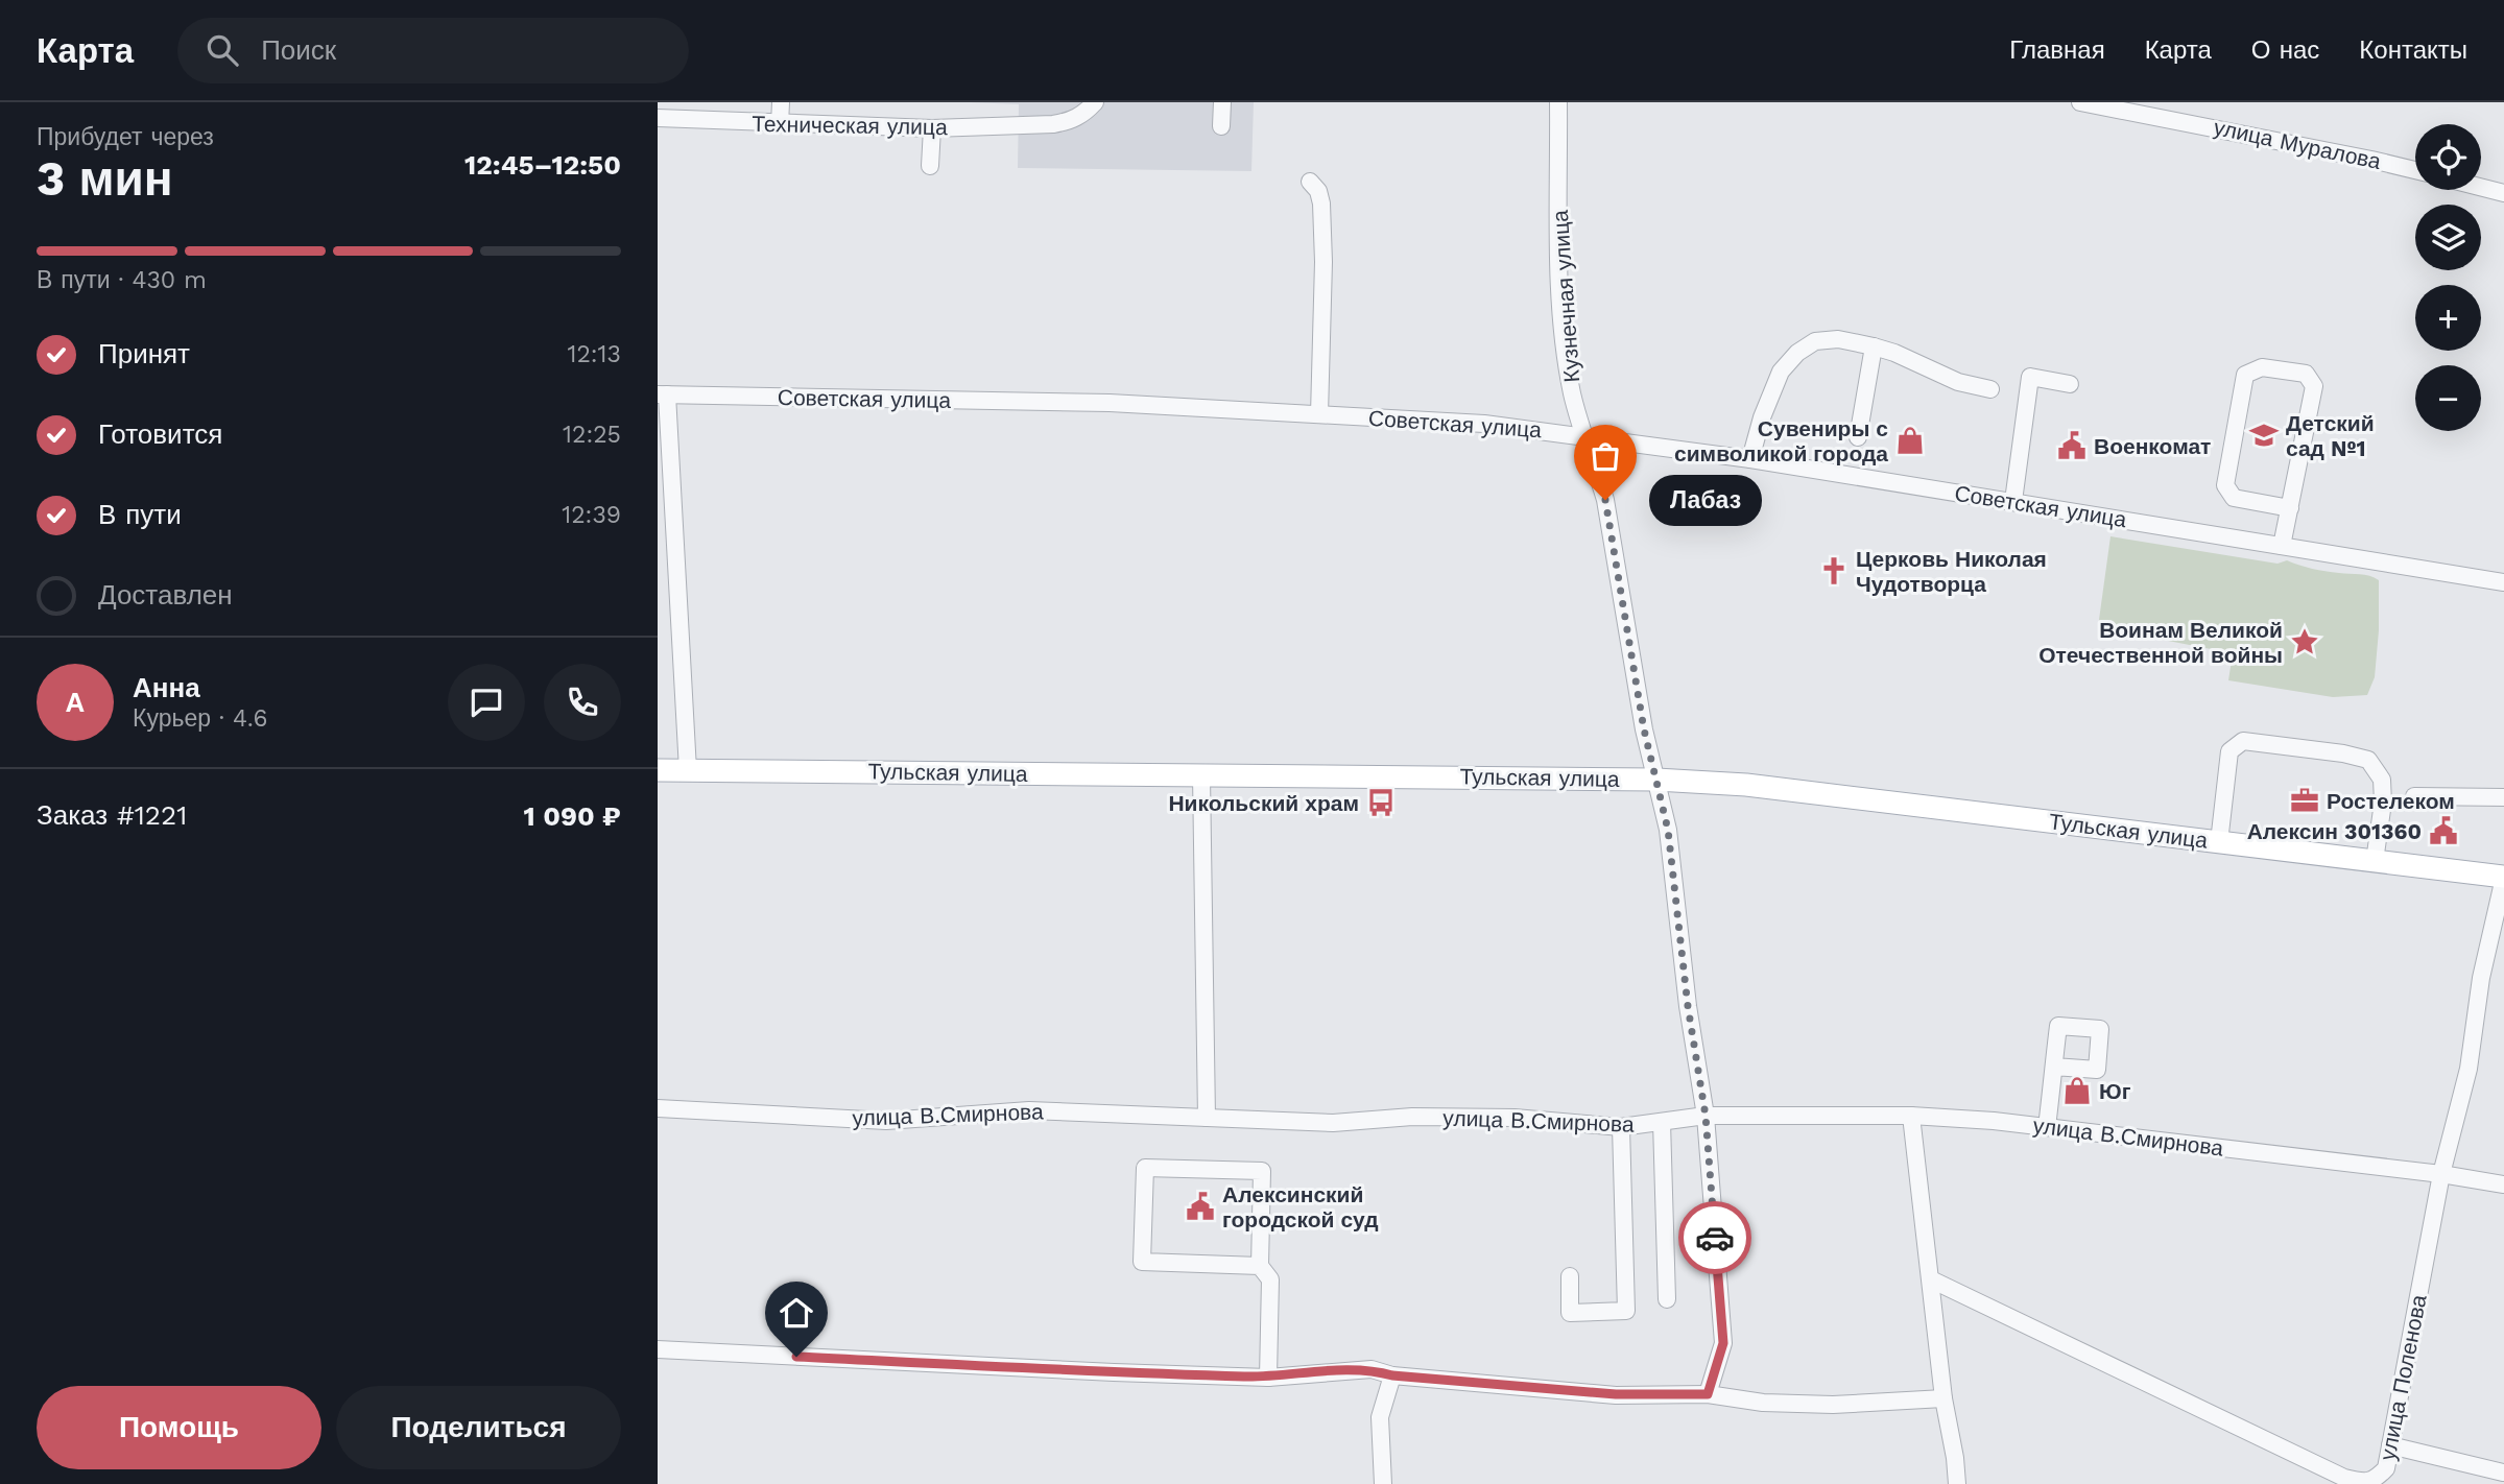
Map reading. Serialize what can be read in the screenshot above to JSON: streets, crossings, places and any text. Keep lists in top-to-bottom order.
{
  "streets": {
    "main road": ["Тульская улица"],
    "street": [
      "Техническая улица",
      "улица Муралова",
      "Кузнечная улица",
      "Советская улица",
      "улица В.Смирнова",
      "улица Поленова"
    ]
  },
  "crossings": [
    ["Кузнечная улица", "Советская улица"],
    ["Кузнечная улица", "Тульская улица"],
    ["Кузнечная улица", "улица В.Смирнова"],
    ["Тульская улица", "улица Поленова"],
    ["улица В.Смирнова", "улица Поленова"]
  ],
  "places": {
    "school or university": ["Детский сад №1"],
    "shop": ["Сувениры с символикой города", "Юг"],
    "public building": ["Военкомат", "Алексин 301360", "Алексинский городской суд"],
    "other": ["Лабаз"],
    "church": ["Церковь Николая Чудотворца"],
    "place": ["Воинам Великой Отечественной войны"],
    "office": ["Ростелеком"],
    "bus stop": ["Никольский храм"]
  },
  "page": {
    "header": "Карта",
    "search": "Поиск",
    "nav": [
      "Главная",
      "Карта",
      "О нас",
      "Контакты"
    ],
    "heading": ["3 мин", "Прибудет через", "12:45–12:50"],
    "panel": [
      "Анна",
      "Курьер · 4.6",
      "Заказ #1221",
      "1 090 ₽"
    ],
    "map_buttons": ["+", "−"],
    "bar": "В пути · 430 m",
    "list": [
      ["Принят", "12:13"],
      ["Готовится", "12:25"],
      ["В пути", "12:39"],
      "Доставлен"
    ],
    "bubble": "Лабаз",
    "round": "А",
    "buttons": ["Помощь", "Поделиться"]
  }
}
